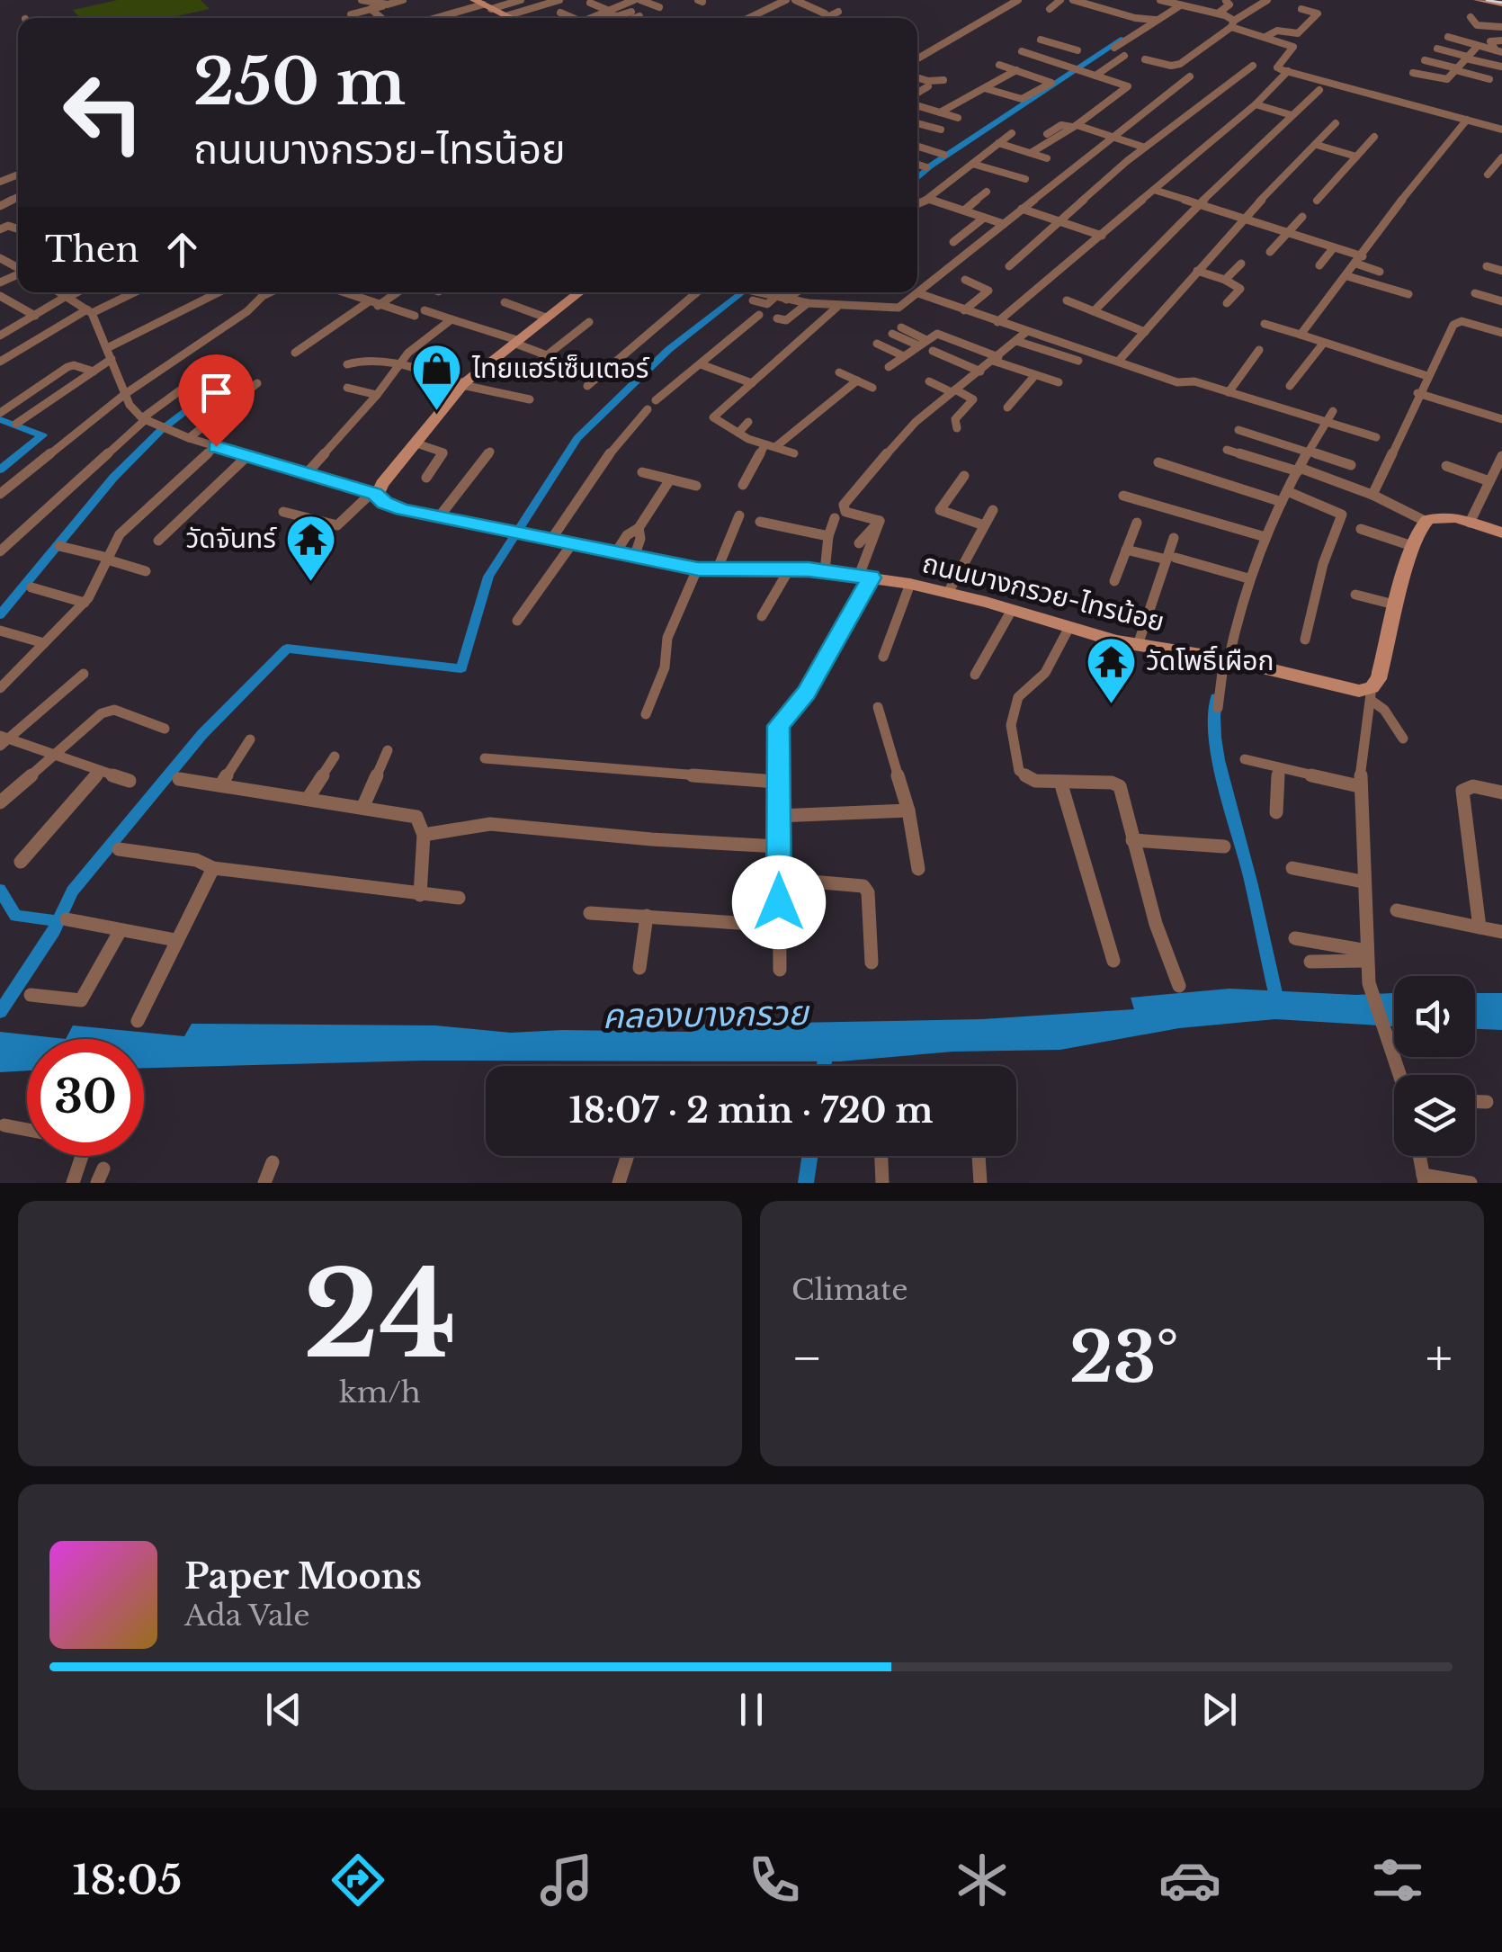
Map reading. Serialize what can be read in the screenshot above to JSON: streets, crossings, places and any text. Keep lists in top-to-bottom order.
{
  "streets": {
    "main road": ["ถนนบางกรวย-ไทรน้อย"]
  },
  "water": ["คลองบางกรวย"],
  "places": {
    "shop": ["ไทยแฮร์เซ็นเตอร์"],
    "temple": ["วัดจันทร์", "วัดโพธิ์เผือก"]
  },
  "page": {
    "turn": ["250 m", "ถนนบางกรวย-ไทรน้อย"],
    "then": "Then",
    "limit": "30",
    "trip": "18:07 · 2 min · 720 m",
    "tile": [
      ["24", "km/h"],
      "Climate"
    ],
    "heat": ["−", "23°", "+"],
    "song": ["Paper Moons", "Ada Vale"],
    "tabs": "18:05"
  }
}
